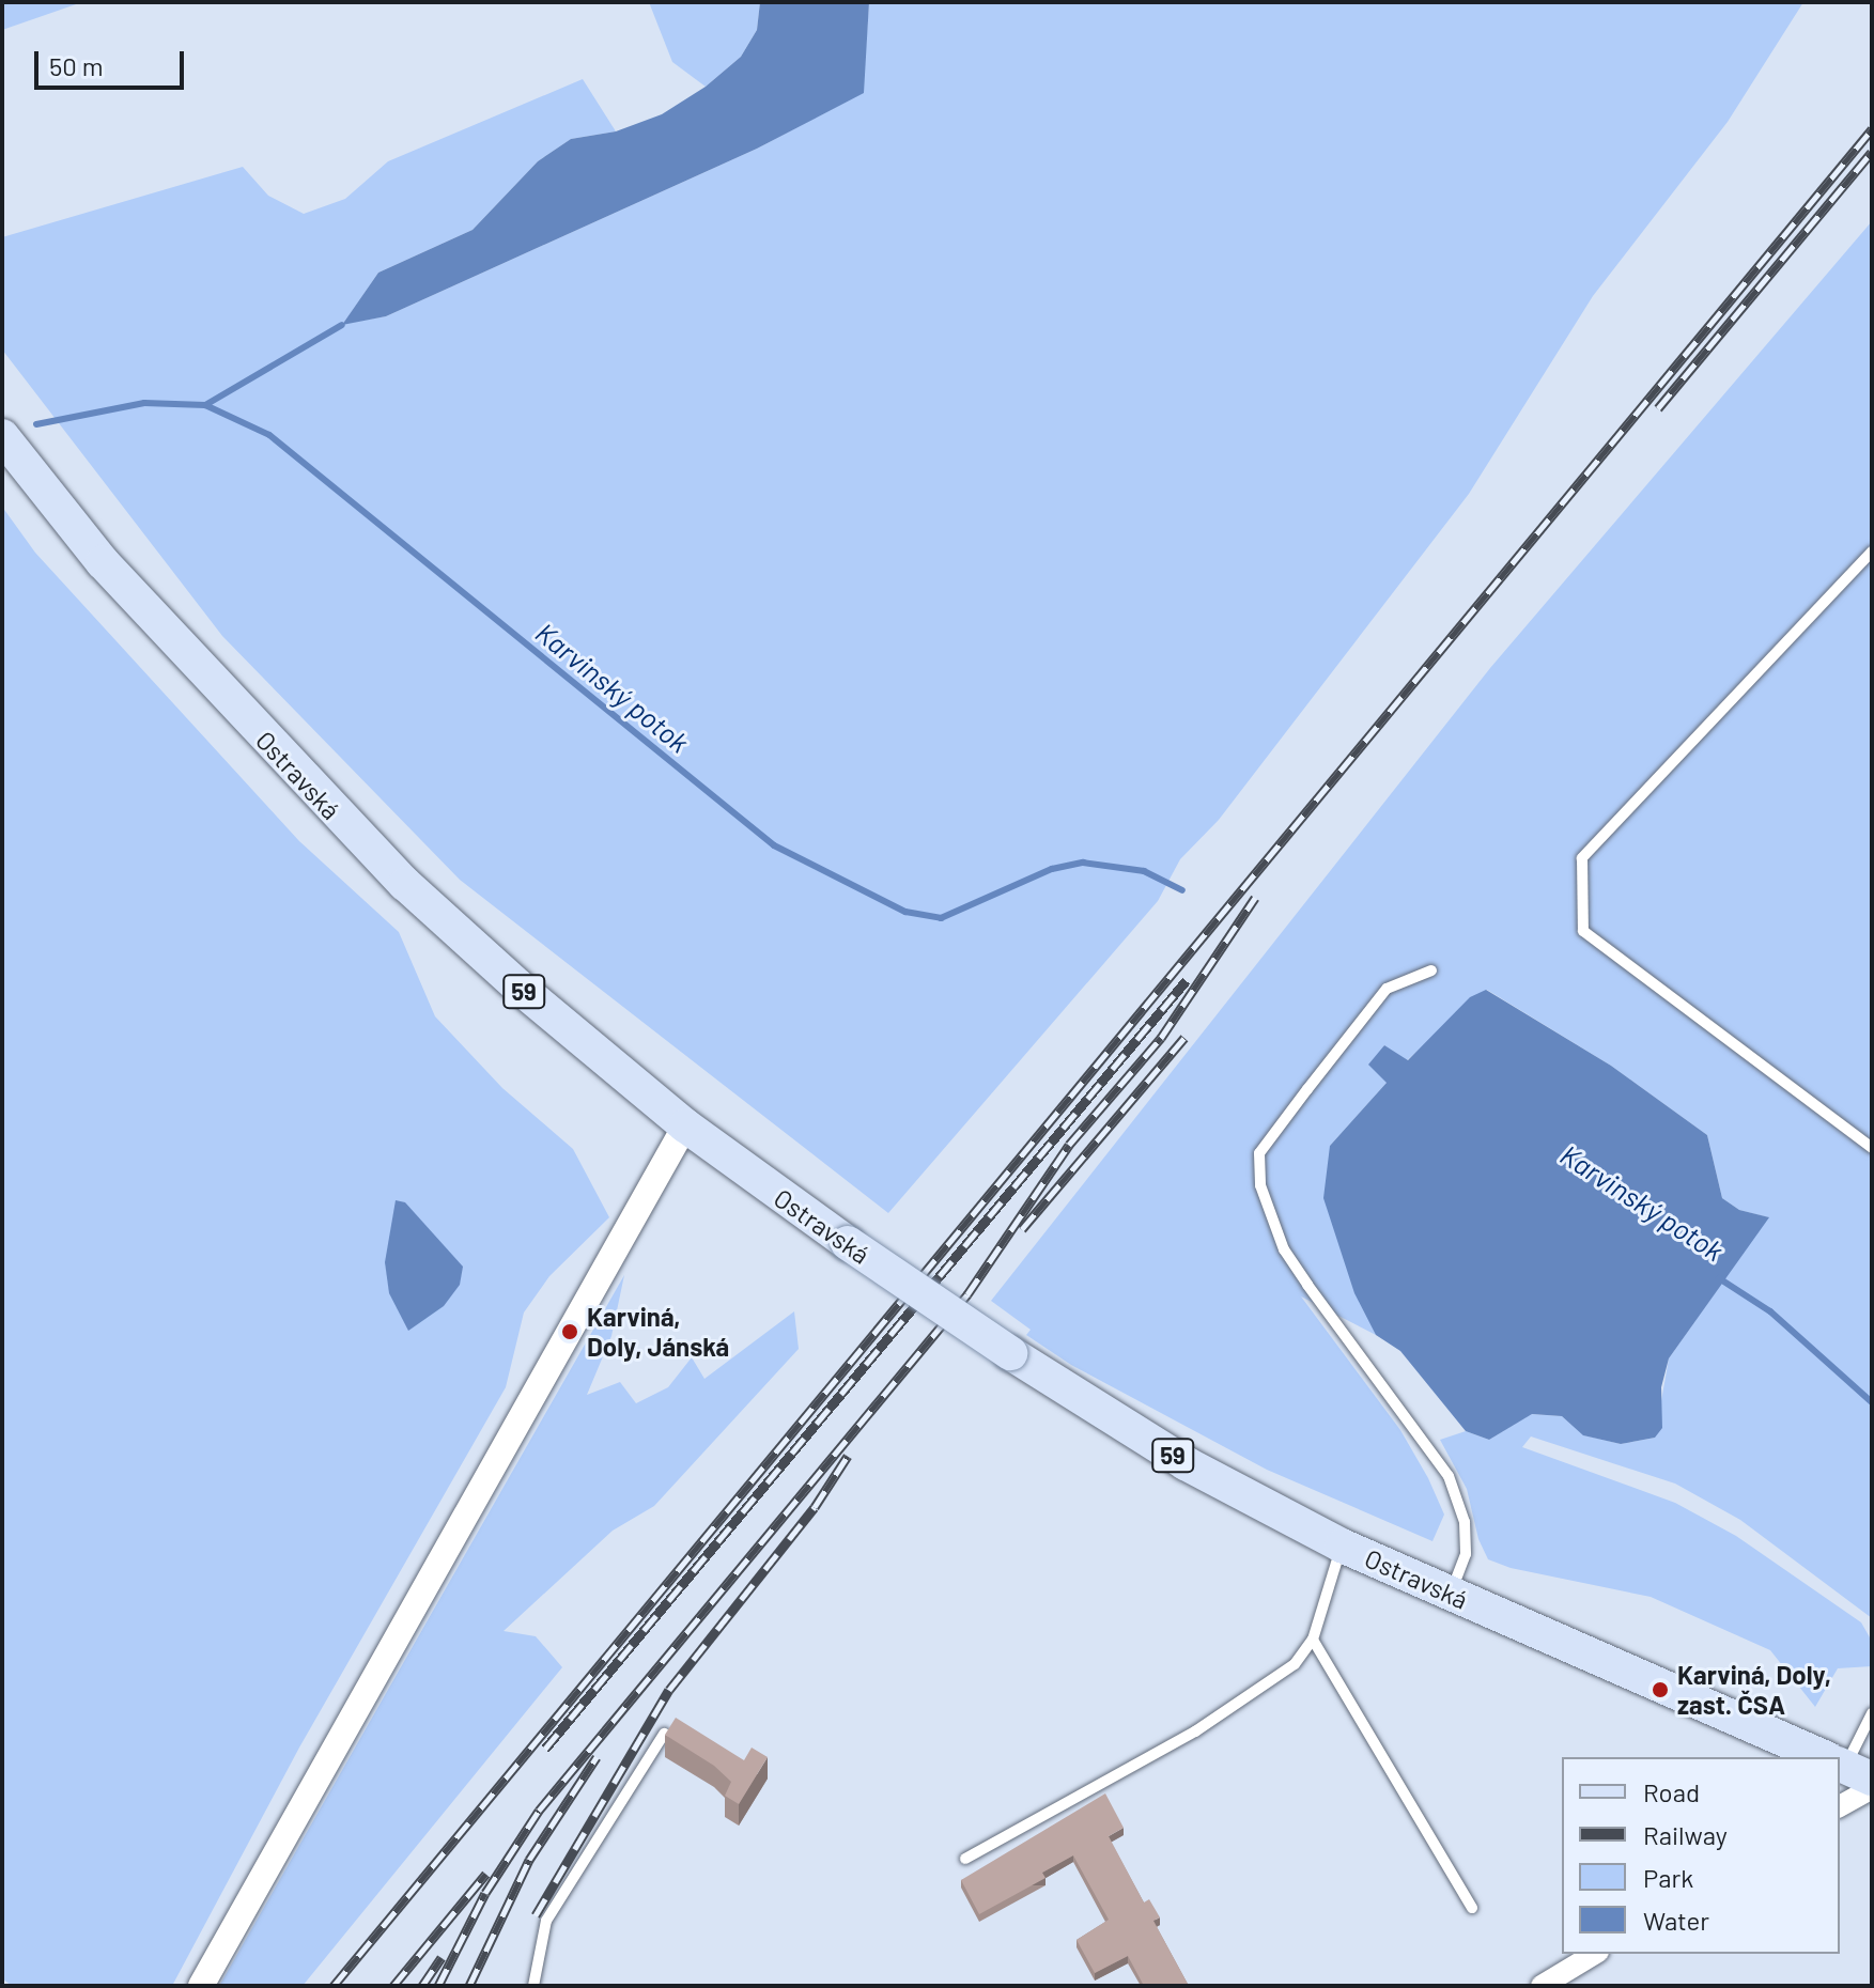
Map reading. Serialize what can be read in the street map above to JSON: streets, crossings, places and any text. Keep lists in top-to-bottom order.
{
  "streets": {
    "main road": ["Ostravská", "59"]
  },
  "water": ["Karvinský potok"],
  "places": ["Karviná, Doly, Jánská", "Karviná, Doly, zast. ČSA"],
  "legend": [
    "Road",
    "Railway",
    "Park",
    "Water"
  ],
  "scale_bar": "50 m"
}
